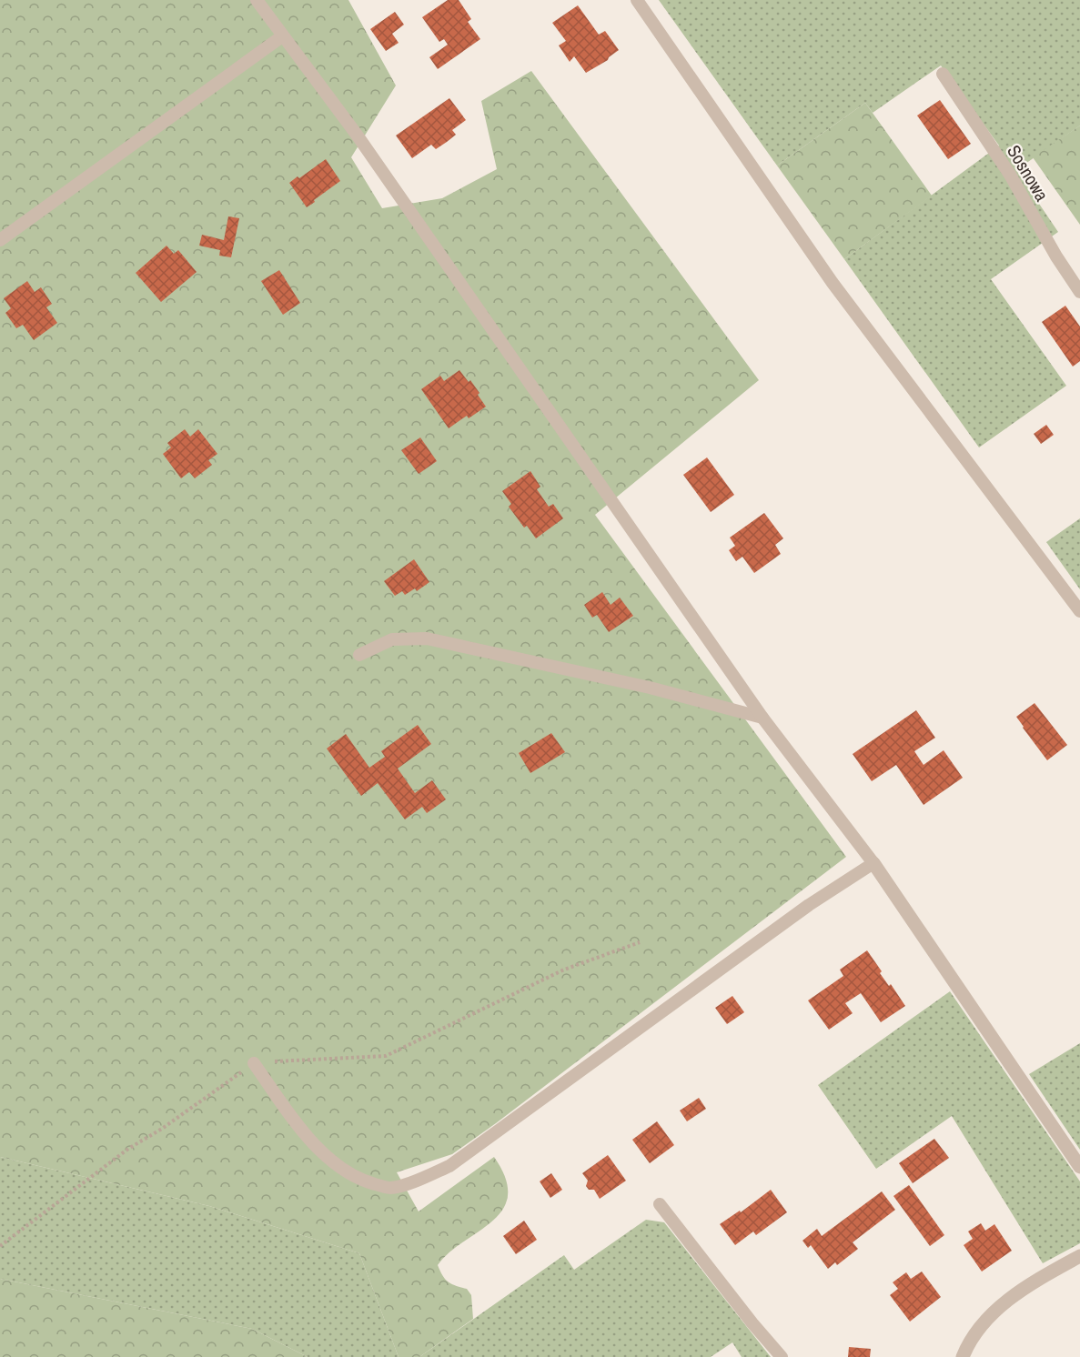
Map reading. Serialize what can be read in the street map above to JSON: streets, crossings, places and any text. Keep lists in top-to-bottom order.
{
  "streets": {
    "lane": ["Sosnowa"]
  }
}
